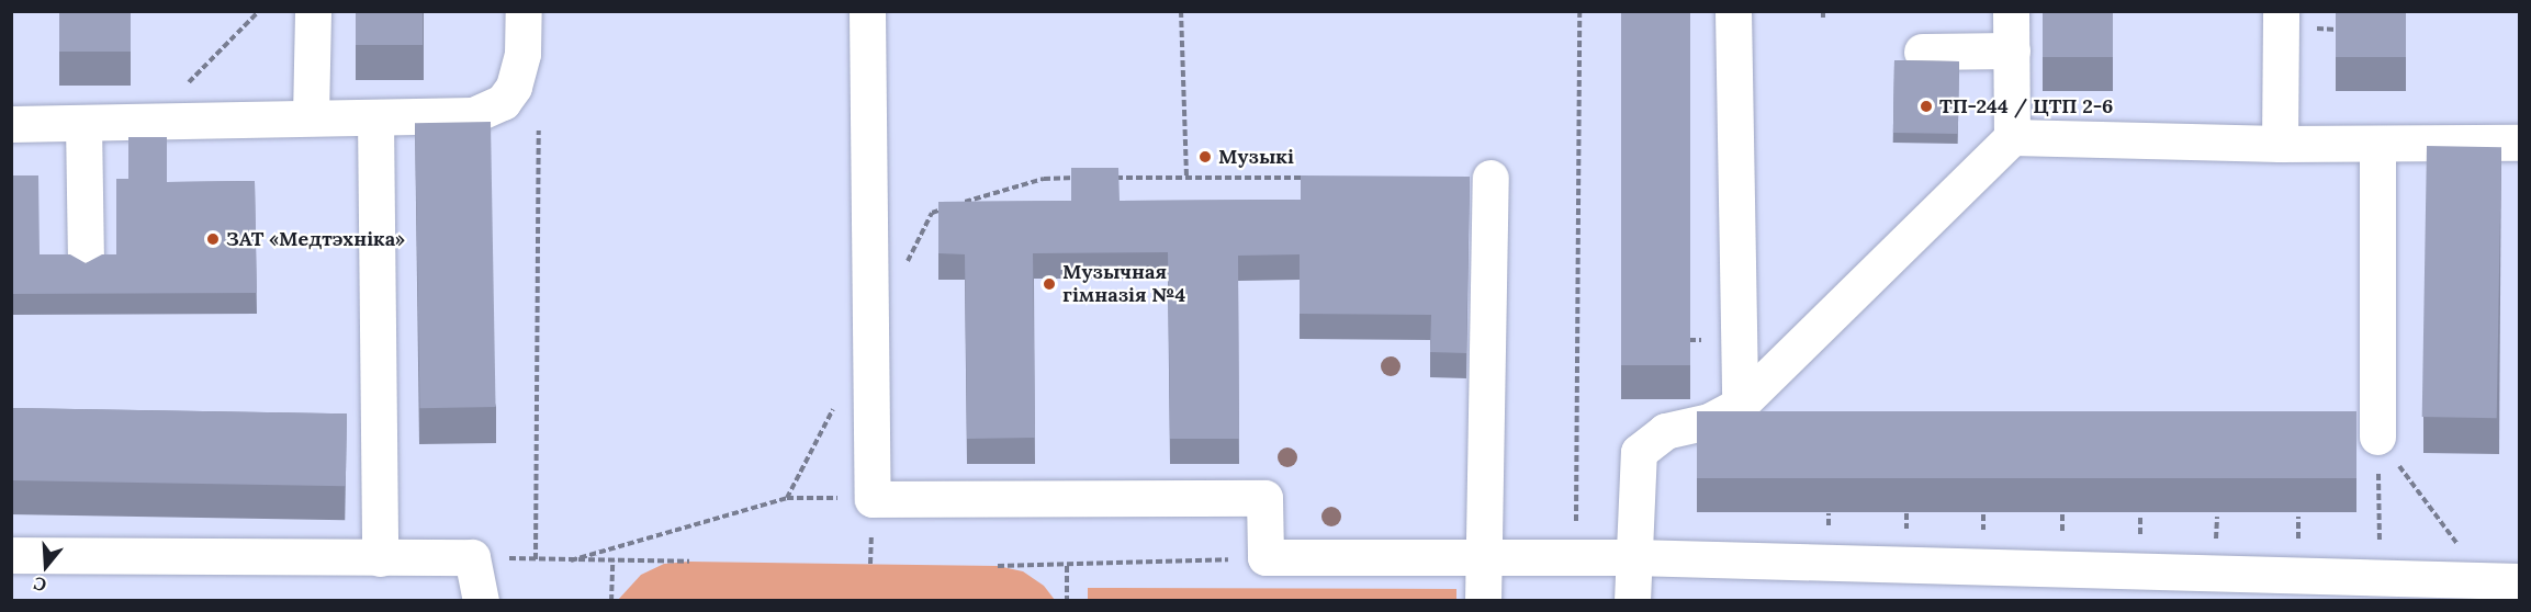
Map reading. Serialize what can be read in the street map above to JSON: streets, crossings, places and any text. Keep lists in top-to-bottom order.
{
  "places": [
    "ТП-244 / ЦТП 2-6",
    "Музыкі",
    "ЗАТ «Медтэхніка»",
    "Музычная гімназія №4"
  ],
  "north": "bottom"
}
